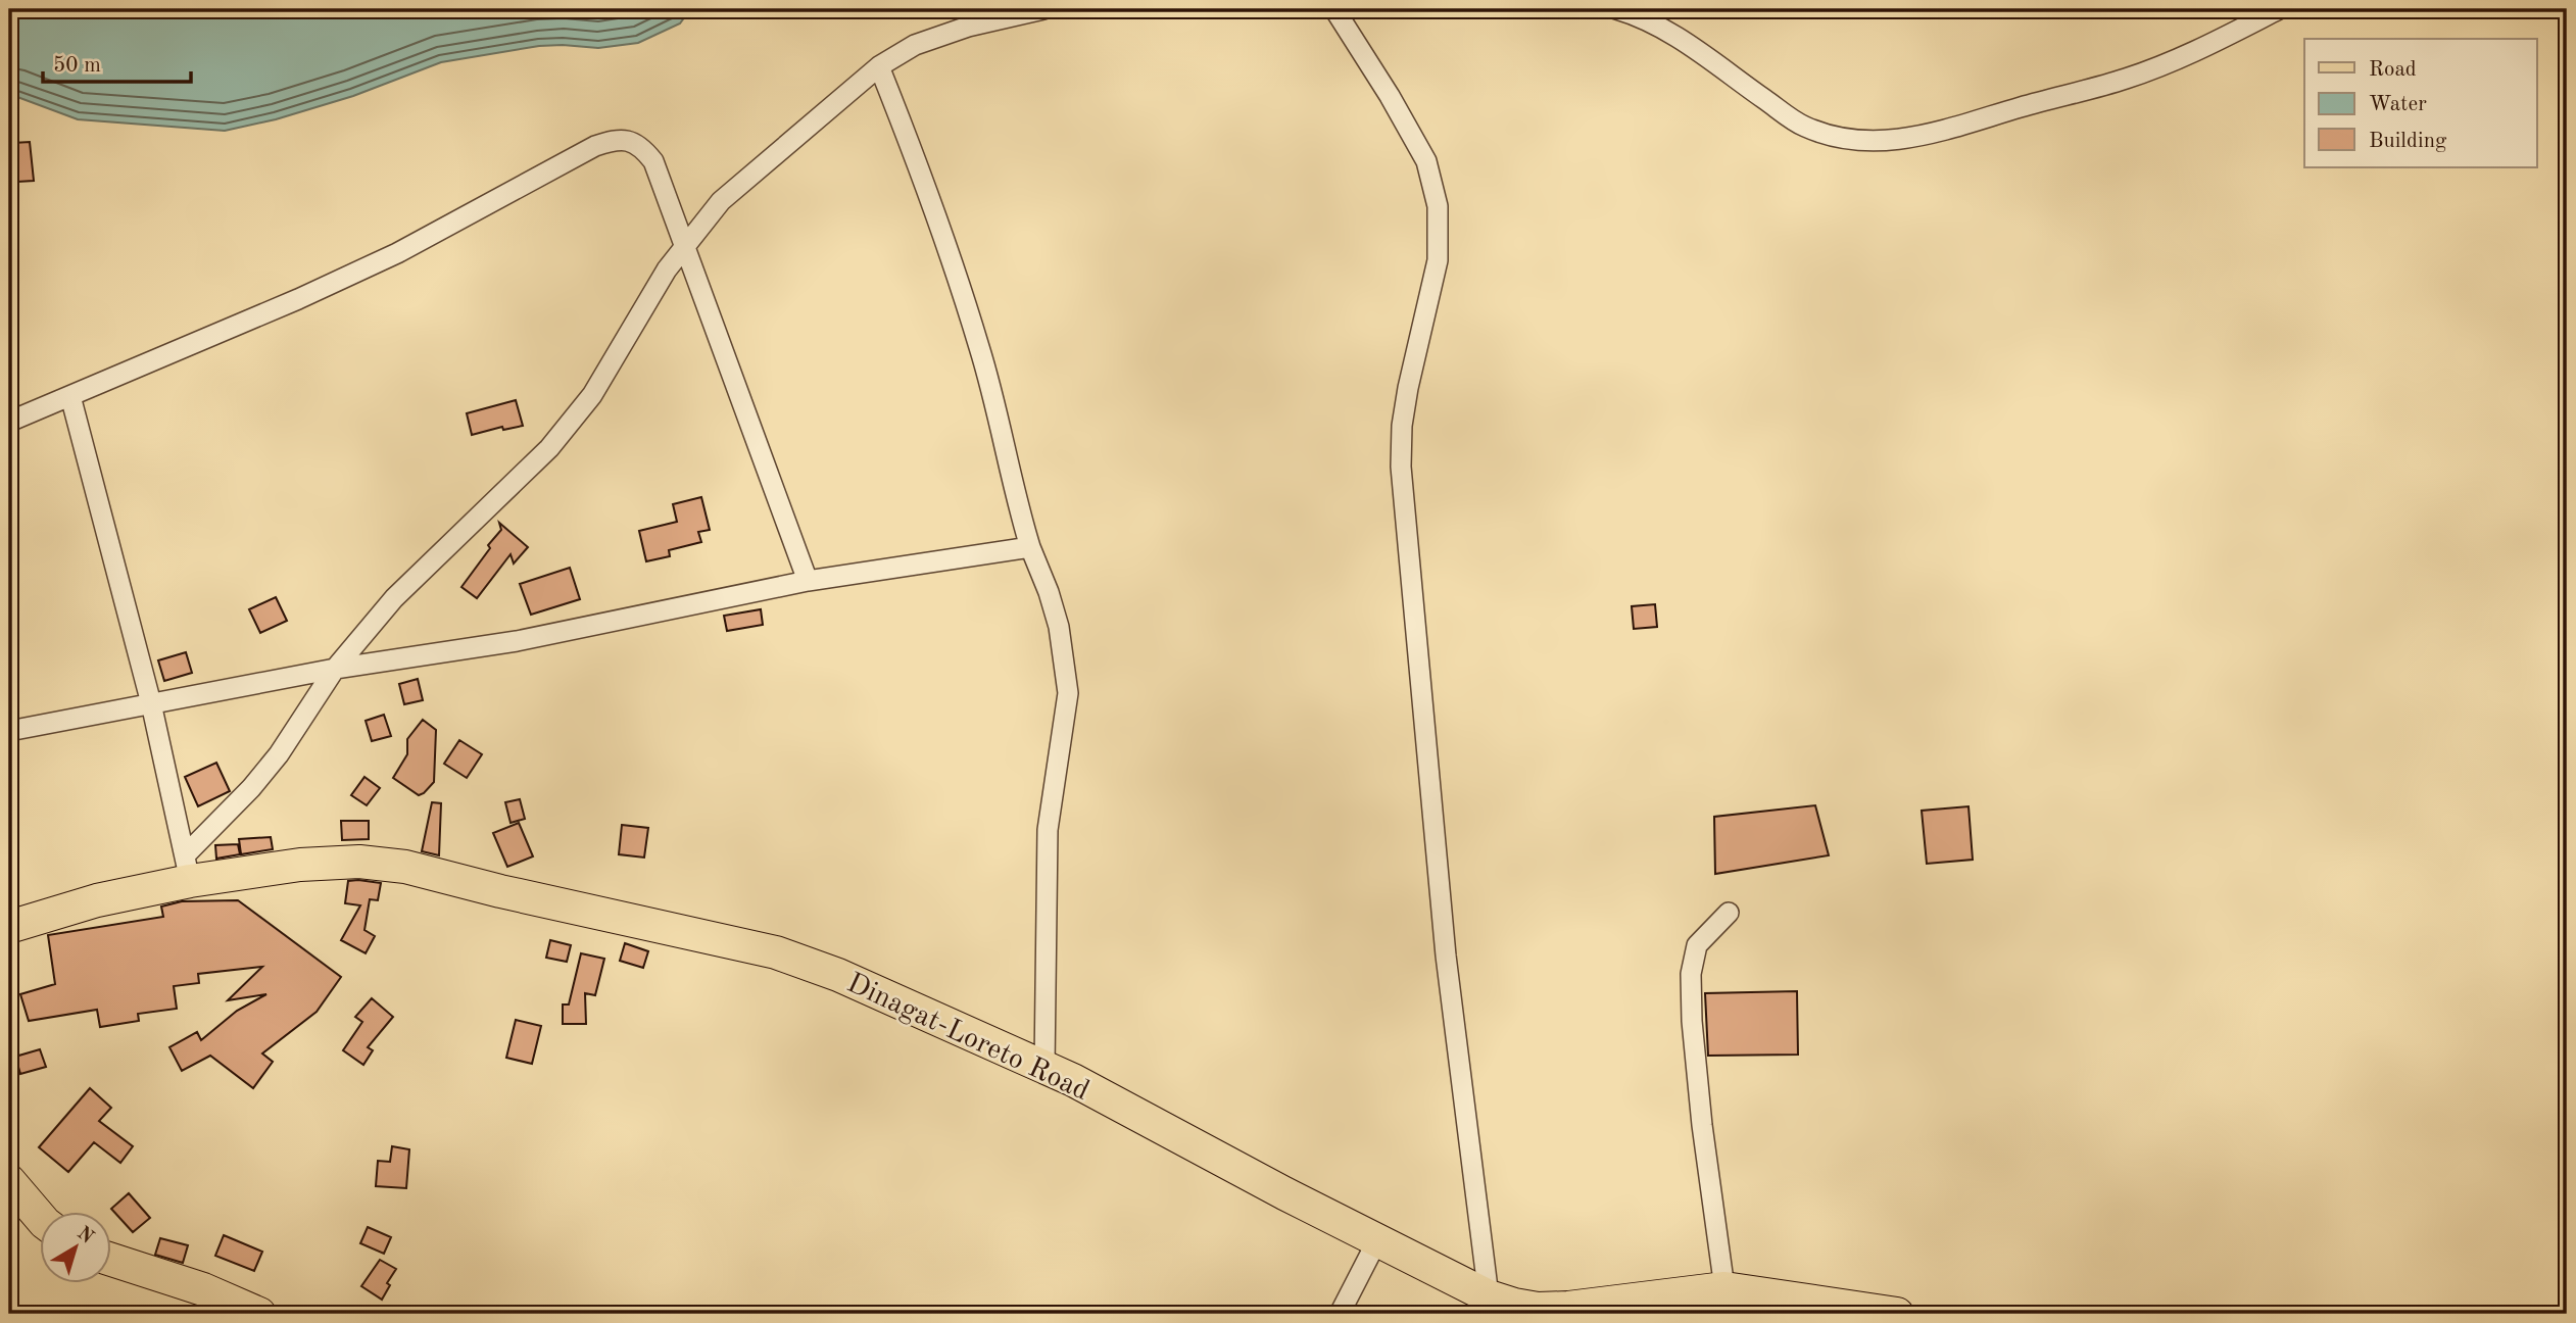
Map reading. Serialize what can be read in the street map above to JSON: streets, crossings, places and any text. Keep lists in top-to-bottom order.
{
  "streets": {
    "main road": ["Dinagat-Loreto Road"]
  },
  "legend": ["Road", "Water", "Building"],
  "scale_bar": "50 m",
  "north": "top right"
}
